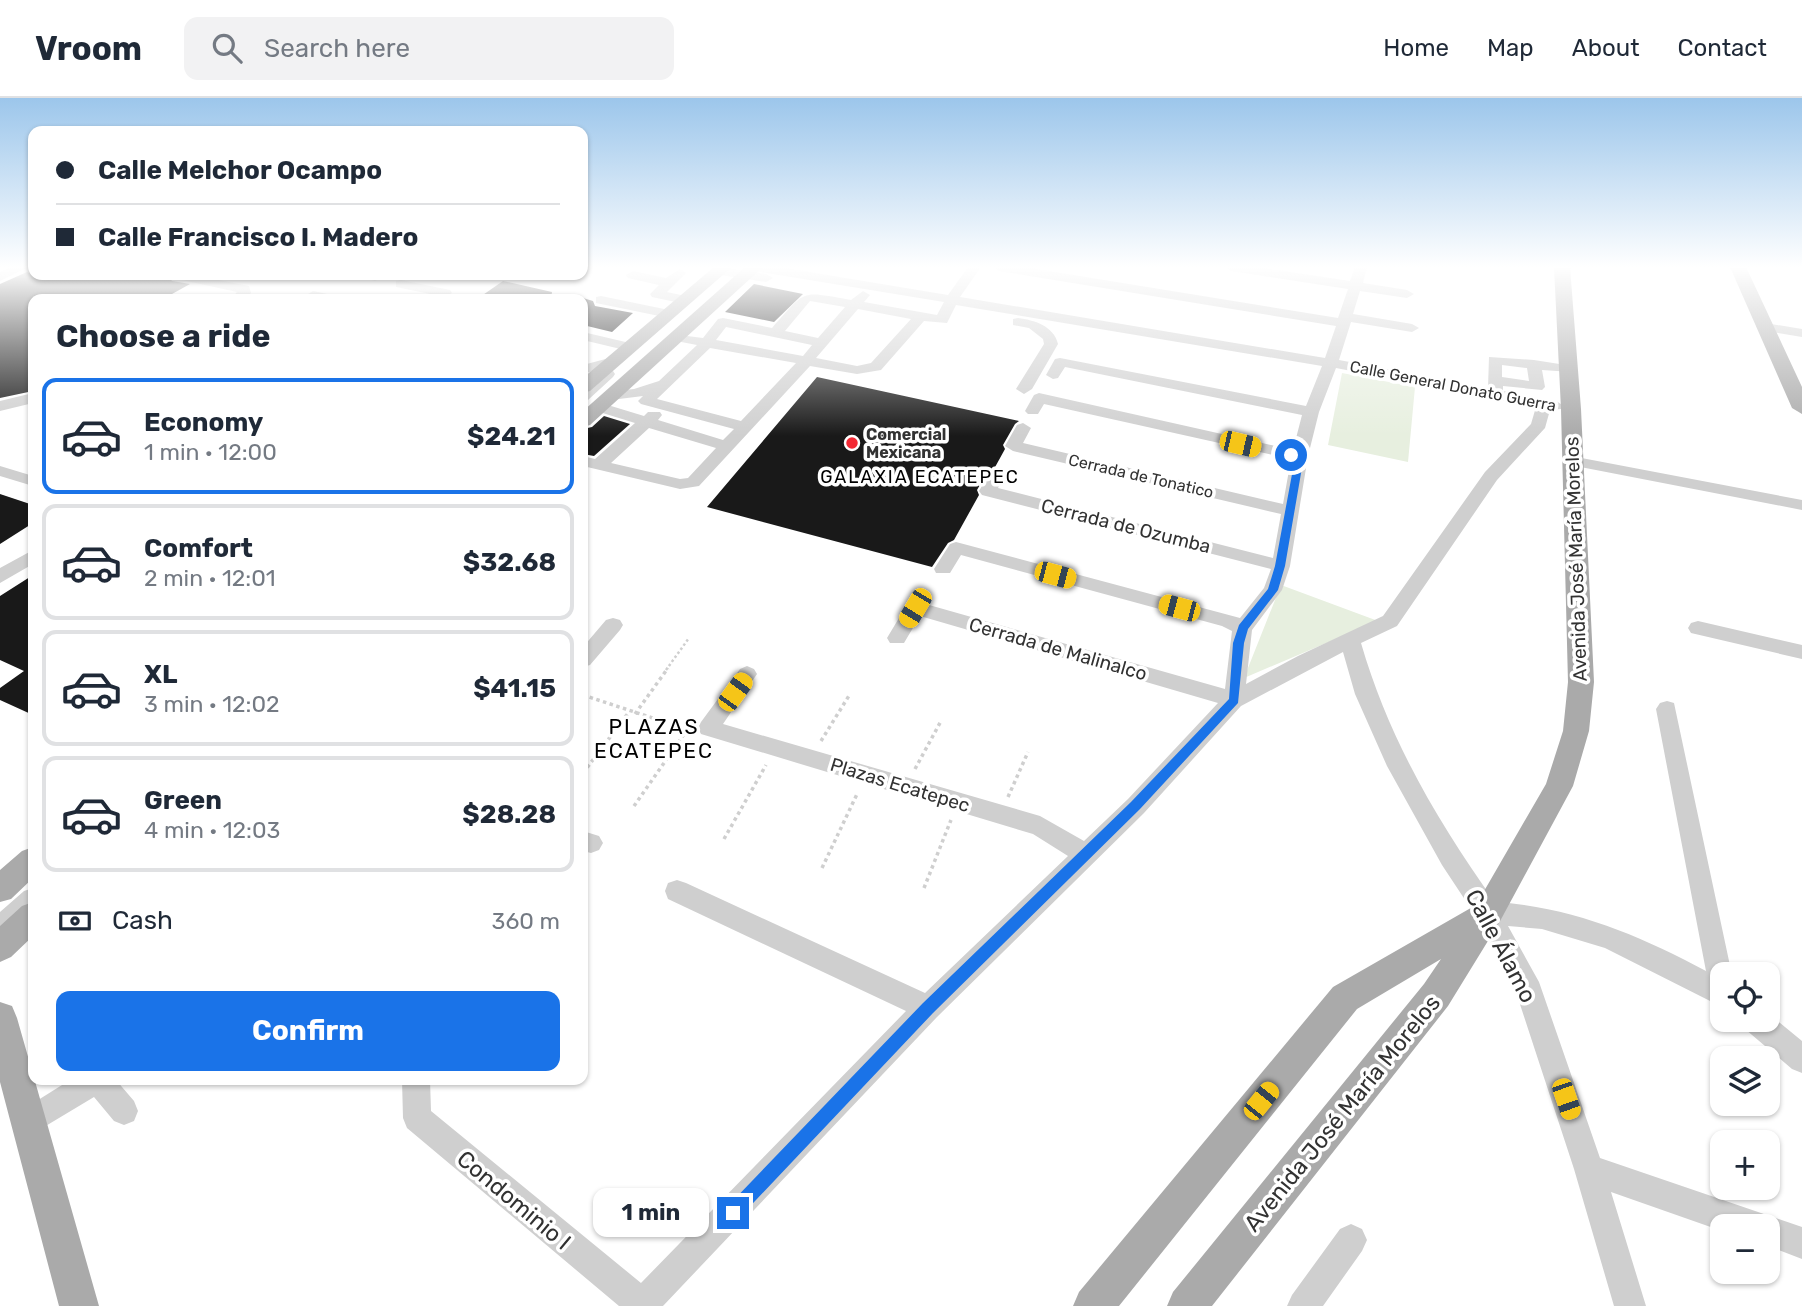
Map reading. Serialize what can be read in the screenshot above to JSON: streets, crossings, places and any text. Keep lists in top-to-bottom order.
{
  "streets": {
    "main road": ["Avenida José María Morelos"],
    "street": [
      "Calle General Donato Guerra",
      "Cerrada de Tonatico",
      "Cerrada de Ozumba",
      "Cerrada de Malinalco",
      "Plazas Ecatepec",
      "Calle Álamo",
      "Condominio I"
    ]
  },
  "crossings": [
    ["Calle General Donato Guerra", "Avenida José María Morelos"],
    ["Avenida José María Morelos", "Calle Álamo"]
  ],
  "districts": ["GALAXIA ECATEPEC", "PLAZAS ECATEPEC"],
  "places": ["Comercial Mexicana"],
  "page": {
    "header": "Vroom",
    "search": "Search here",
    "nav": [
      "Home",
      "Map",
      "About",
      "Contact"
    ],
    "banner": ["Calle Melchor Ocampo", "Calle Francisco I. Madero"],
    "heading": "Choose a ride",
    "list": [
      {
        "name": "Economy",
        "note": "1 min · 12:00",
        "value": "$24.21"
      },
      {
        "name": "Comfort",
        "note": "2 min · 12:01",
        "value": "$32.68"
      },
      {
        "name": "XL",
        "note": "3 min · 12:02",
        "value": "$41.15"
      },
      {
        "name": "Green",
        "note": "4 min · 12:03",
        "value": "$28.28"
      }
    ],
    "pay": ["Cash", "360 m"],
    "map_buttons": ["+", "−"],
    "buttons": "Confirm",
    "bubble": "1 min"
  }
}
